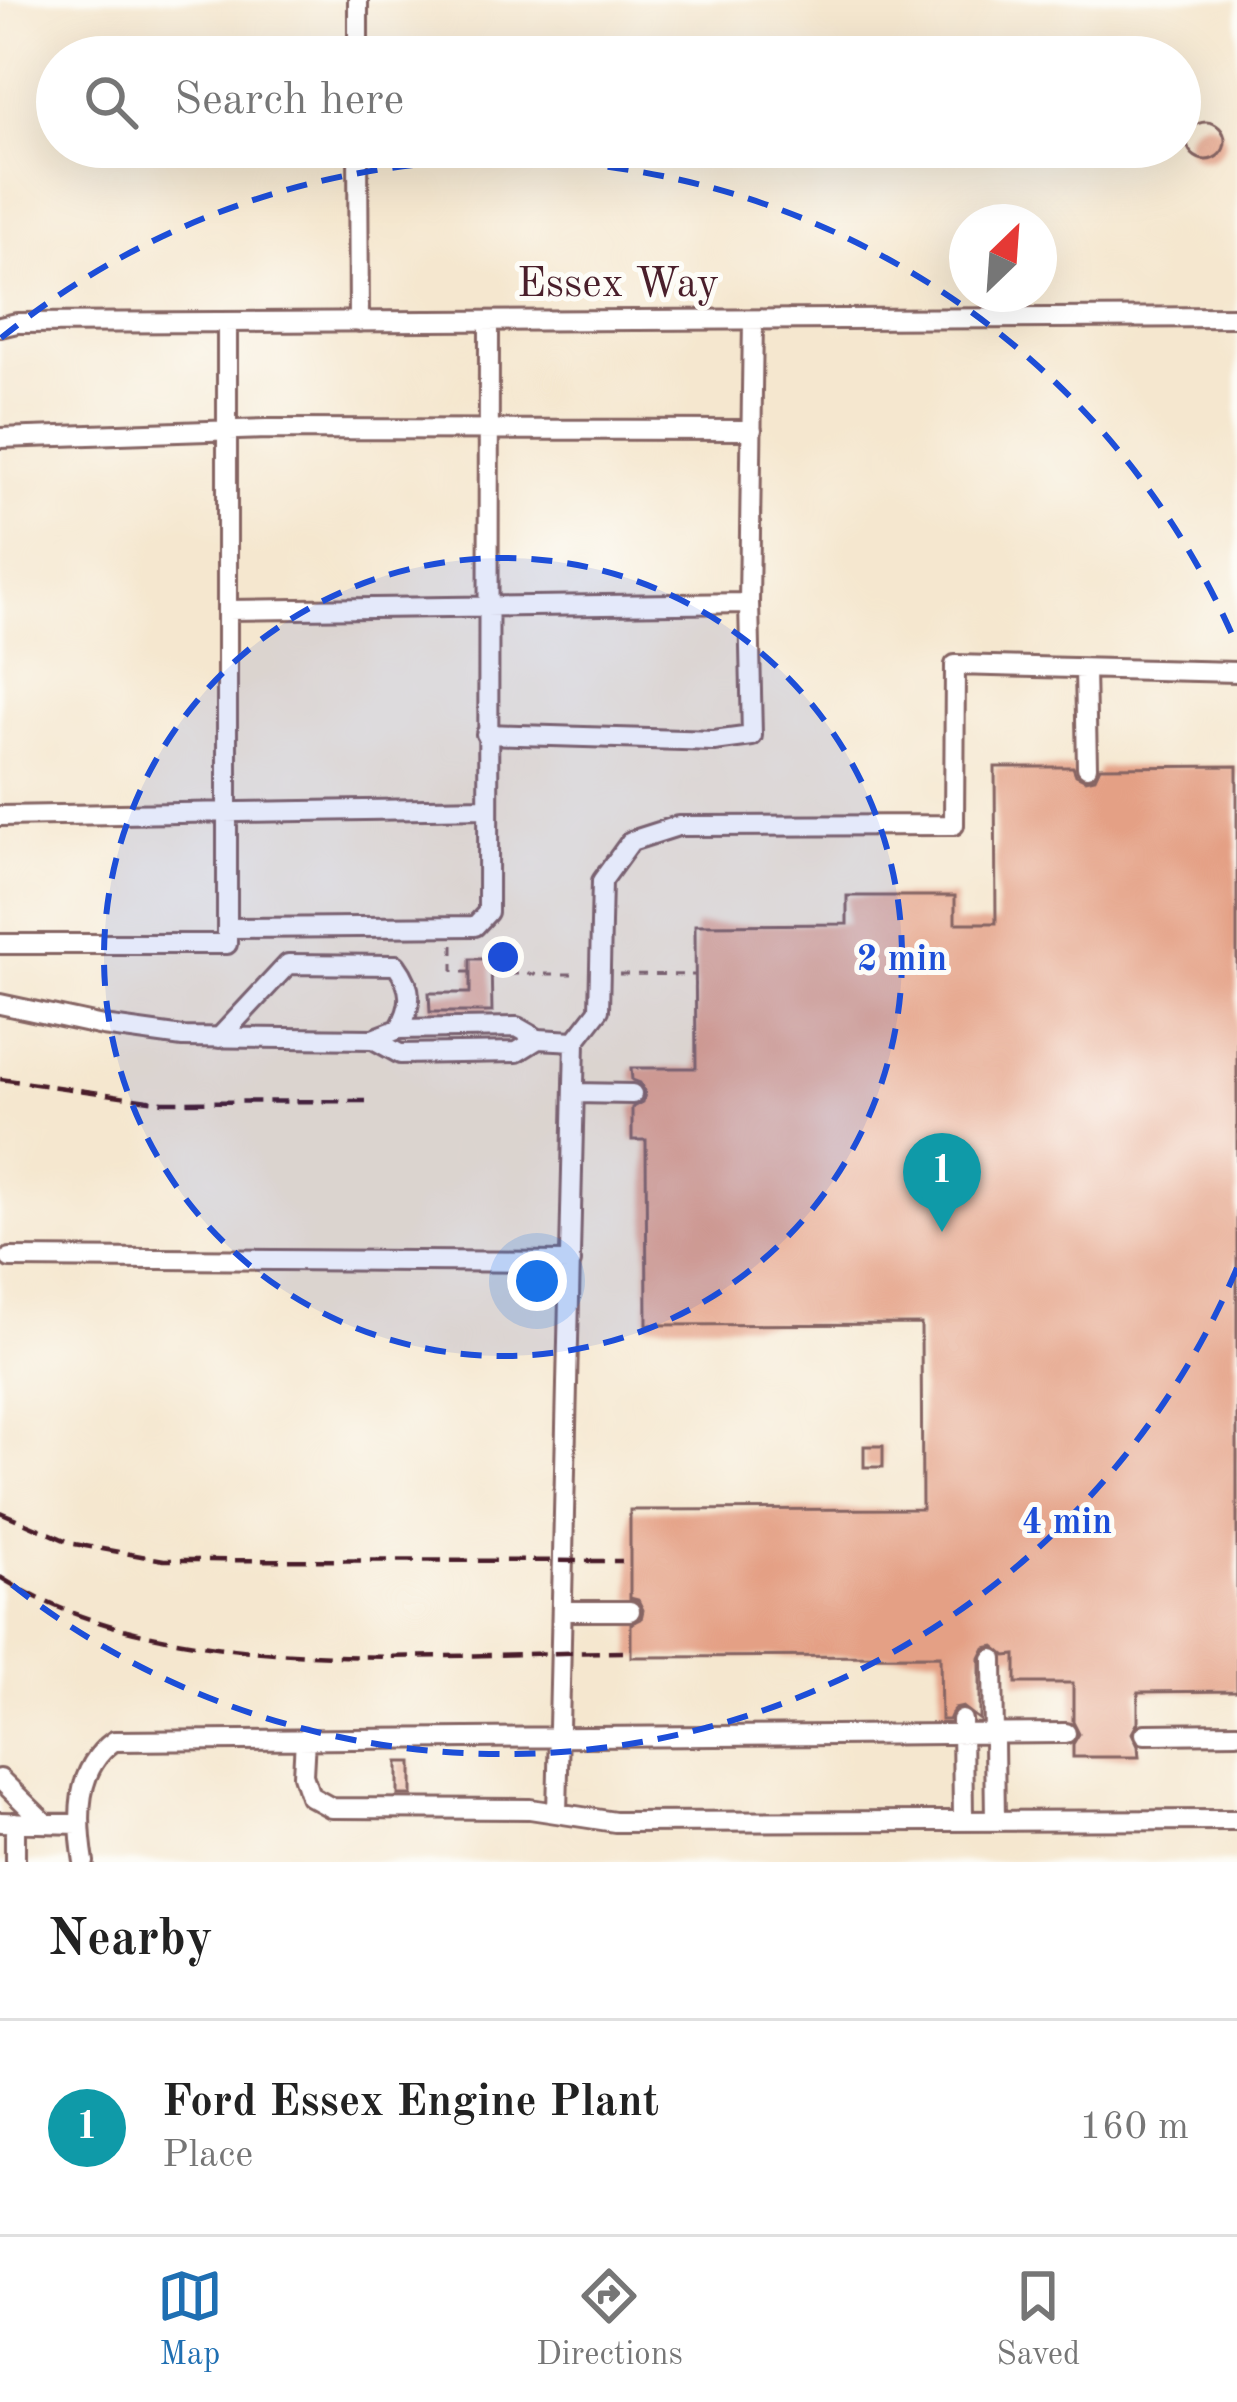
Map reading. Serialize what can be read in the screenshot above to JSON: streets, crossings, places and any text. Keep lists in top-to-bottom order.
{
  "streets": {
    "street": ["Essex Way"]
  },
  "north": "top right",
  "page": {
    "search": "Search here",
    "pins": "1",
    "heading": "Nearby",
    "list": [
      {
        "mark": "1",
        "name": "Ford Essex Engine Plant",
        "note": "Place",
        "value": "160 m"
      }
    ],
    "nav": ["Map", "Directions", "Saved"]
  },
  "rings": ["2 min", "4 min"]
}
